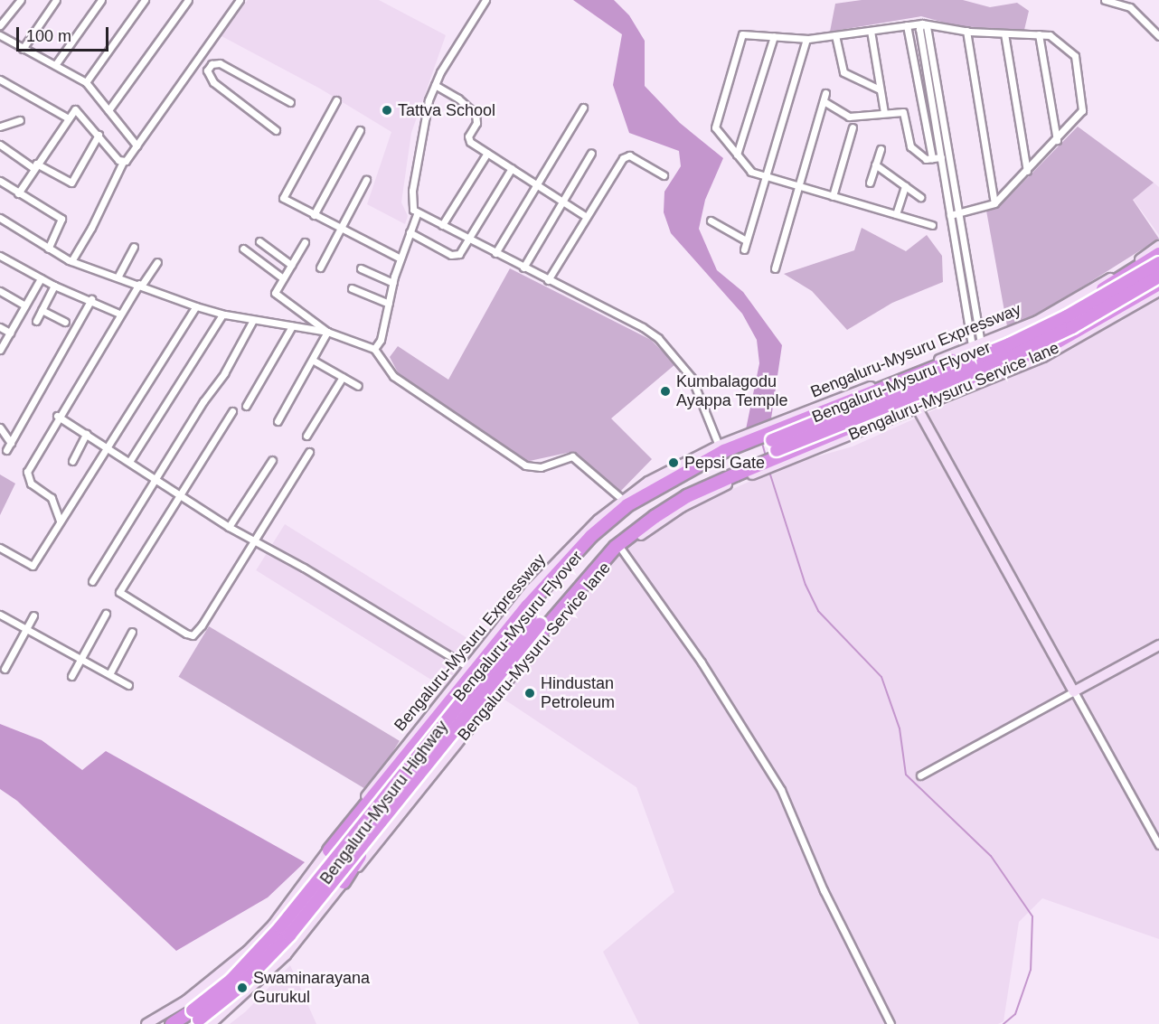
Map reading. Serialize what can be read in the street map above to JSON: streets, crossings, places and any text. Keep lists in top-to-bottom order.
{
  "streets": {
    "highway": ["Bengaluru-Mysuru Expressway", "Bengaluru-Mysuru Flyover", "Bengaluru-Mysuru Highway"]
  },
  "crossings": [
    ["Bengaluru-Mysuru Expressway", "Bengaluru-Mysuru Flyover"]
  ],
  "places": [
    "Tattva School",
    "Kumbalagodu Ayappa Temple",
    "Pepsi Gate",
    "Hindustan Petroleum",
    "Swaminarayana Gurukul"
  ],
  "scale_bar": "100 m"
}
